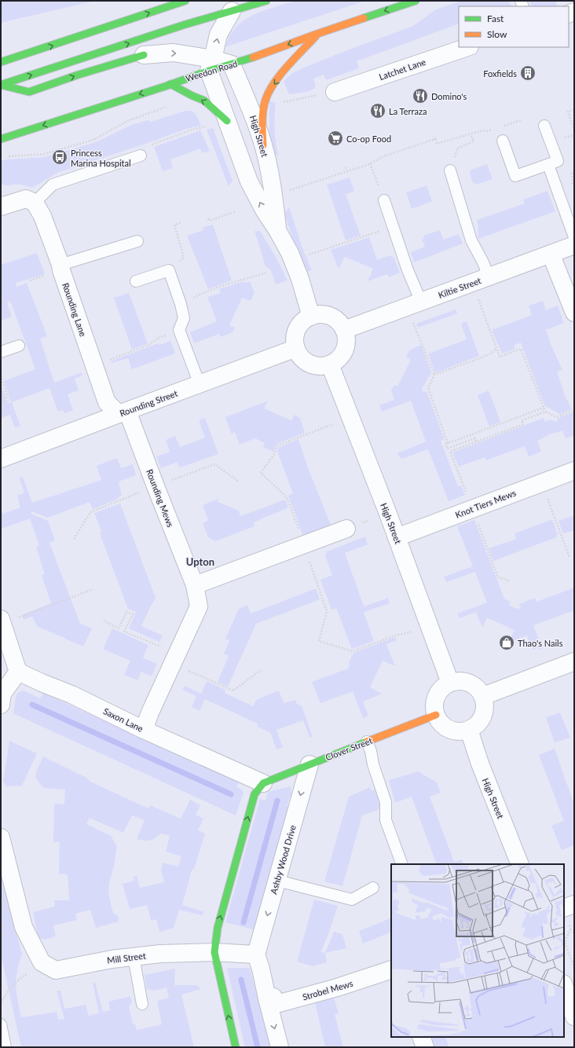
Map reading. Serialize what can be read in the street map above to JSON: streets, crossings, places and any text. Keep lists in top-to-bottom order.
{
  "streets": {
    "main road": ["Weedon Road", "Clover Street"],
    "street": [
      "Latchet Lane",
      "High Street",
      "Kiltie Street",
      "Rounding Lane",
      "Rounding Street",
      "Rounding Mews",
      "Knot Tiers Mews",
      "Saxon Lane",
      "Ashby Wood Drive",
      "Mill Street",
      "Strobel Mews"
    ]
  },
  "crossings": [
    ["Weedon Road", "High Street"],
    ["High Street", "Kiltie Street"],
    ["High Street", "Rounding Street"],
    ["High Street", "Knot Tiers Mews"],
    ["High Street", "Clover Street"],
    ["Kiltie Street", "Rounding Street"],
    ["Rounding Lane", "Rounding Street"],
    ["Rounding Lane", "Rounding Mews"],
    ["Rounding Street", "Rounding Mews"],
    ["Rounding Mews", "Saxon Lane"],
    ["Saxon Lane", "Clover Street"],
    ["Clover Street", "Ashby Wood Drive"],
    ["Ashby Wood Drive", "Strobel Mews"]
  ],
  "one_way": ["Ashby Wood Drive"],
  "districts": ["Upton"],
  "places": {
    "building": ["Foxfields"],
    "restaurant": ["Domino's", "La Terraza"],
    "supermarket": ["Co-op Food"],
    "bus stop": ["Princess Marina Hospital"],
    "shop": ["Thao's Nails"]
  },
  "legend": ["Fast", "Slow"]
}
